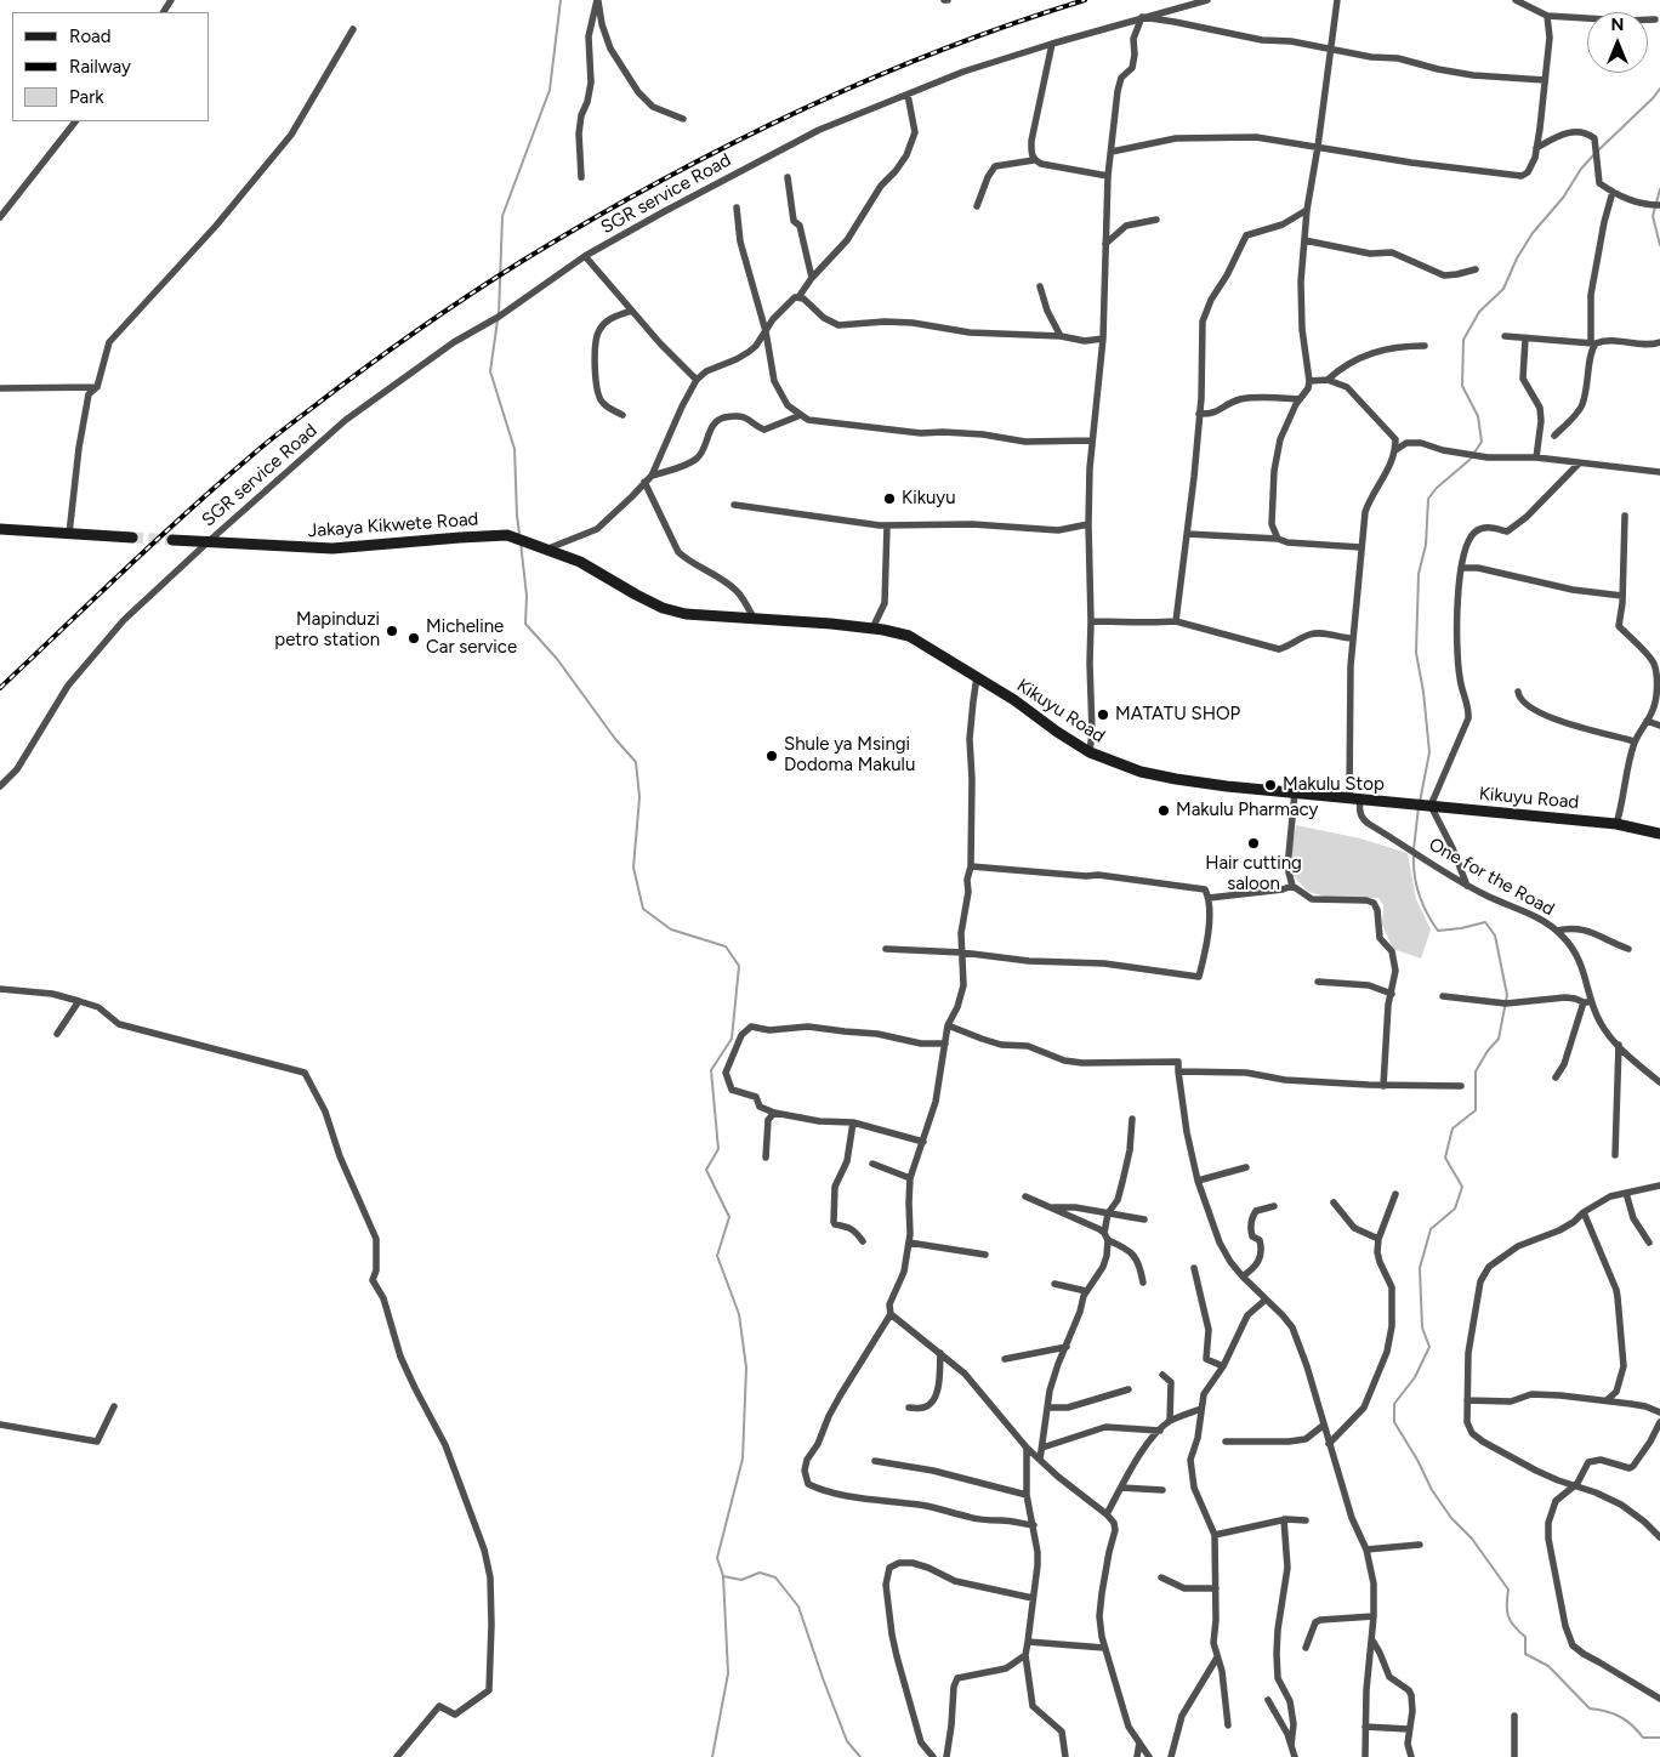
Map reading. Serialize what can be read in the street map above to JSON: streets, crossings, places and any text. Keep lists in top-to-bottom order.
{
  "streets": {
    "main road": ["Jakaya Kikwete Road", "Kikuyu Road"],
    "street": ["SGR service Road", "One for the Road"]
  },
  "crossings": [
    ["SGR service Road", "Jakaya Kikwete Road"],
    ["Jakaya Kikwete Road", "Kikuyu Road"],
    ["Kikuyu Road", "One for the Road"]
  ],
  "places": [
    "Kikuyu",
    "Mapinduzi petro station",
    "Micheline Car service",
    "MATATU SHOP",
    "Shule ya Msingi Dodoma Makulu",
    "Makulu Stop",
    "Makulu Pharmacy",
    "Hair cutting saloon"
  ],
  "legend": ["Road", "Railway", "Park"],
  "north": "top"
}
